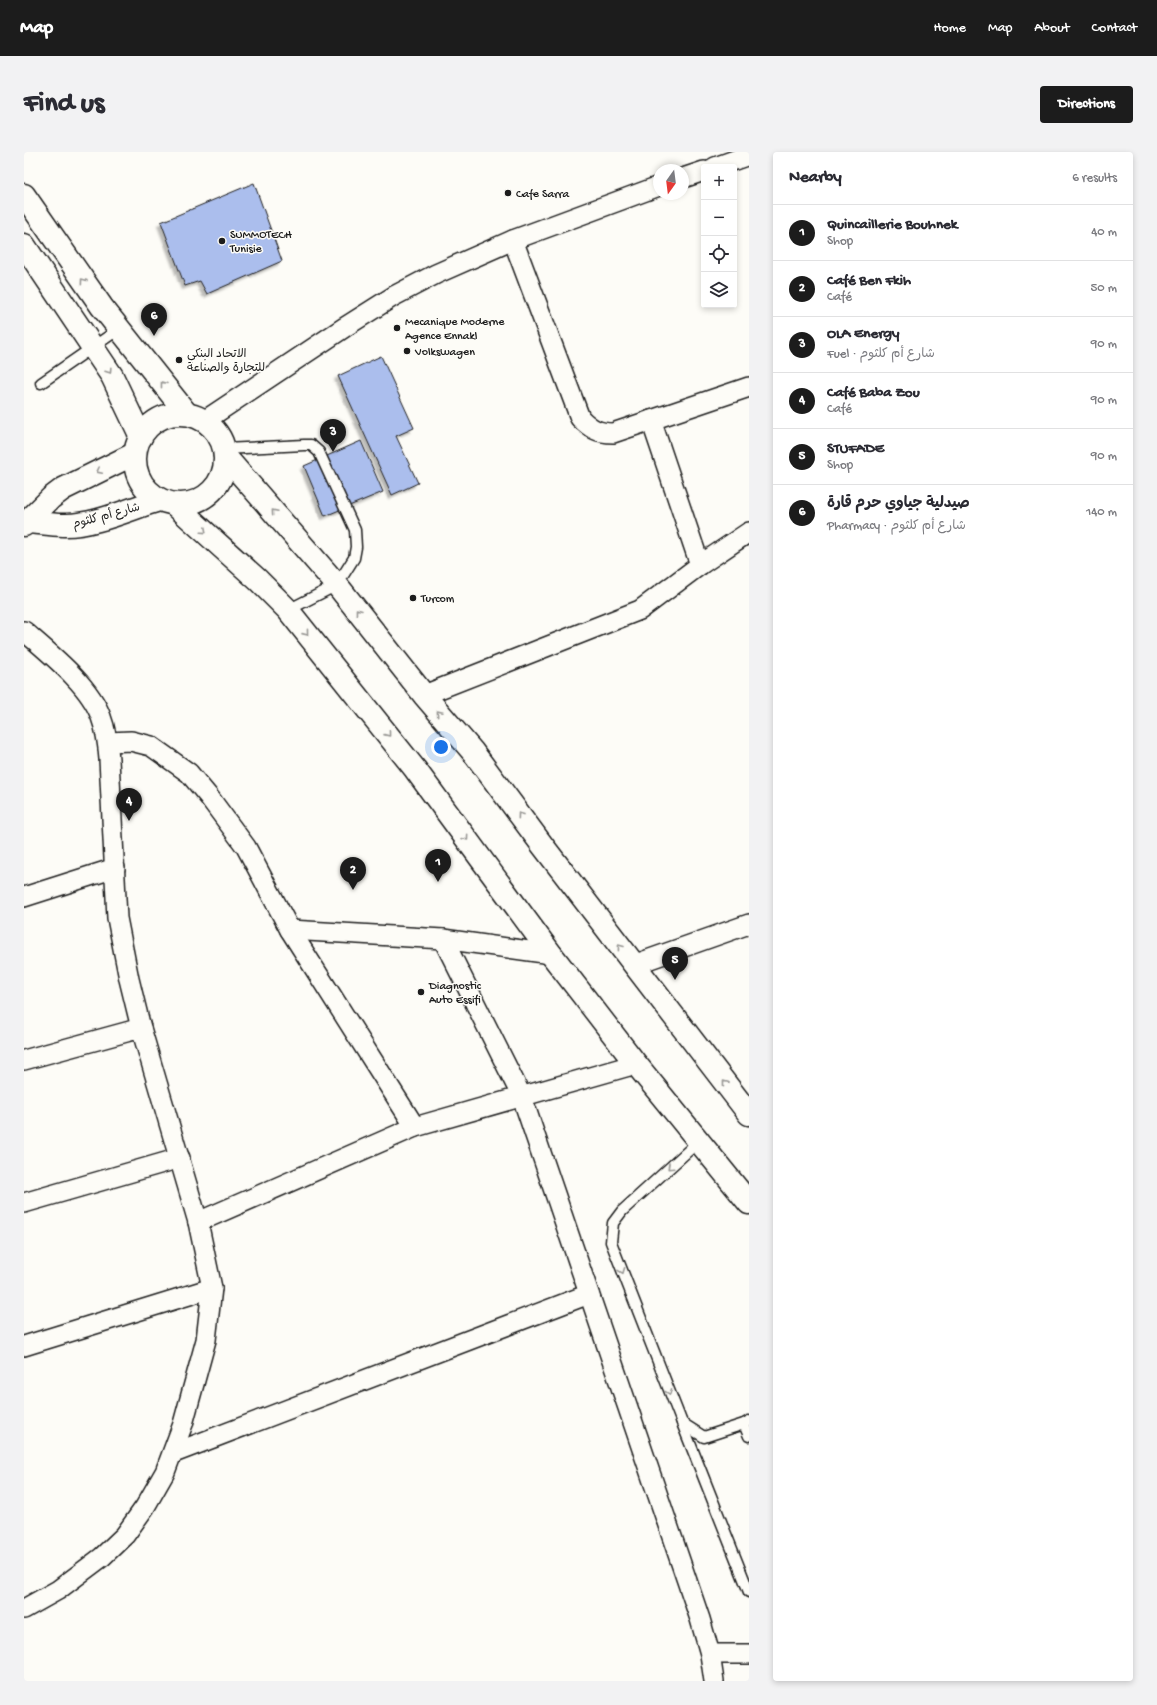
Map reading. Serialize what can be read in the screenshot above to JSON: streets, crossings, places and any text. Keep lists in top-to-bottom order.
{
  "streets": {
    "main road": ["شارع أم كلثوم"]
  },
  "one_way": ["شارع أم كلثوم"],
  "places": [
    "Cafe Sarra",
    "SUMMOTECH Tunisie",
    "Mecanique Moderne Agence Ennakl",
    "Volkswagen",
    "الاتحاد البنكي للتجارة والصناعة",
    "Turcom",
    "Diagnostic Auto Essifi"
  ],
  "north": "bottom",
  "page": {
    "header": "Map",
    "nav": [
      "Home",
      "Map",
      "About",
      "Contact"
    ],
    "buttons": "Directions",
    "title": "Find us",
    "heading": ["Nearby", "6 results"],
    "map_buttons": ["+", "−"],
    "list": [
      {
        "mark": "1",
        "name": "Quincaillerie Bouhnek",
        "note": "Shop",
        "value": "40 m"
      },
      {
        "mark": "2",
        "name": "Café Ben Fkih",
        "note": "Café",
        "value": "50 m"
      },
      {
        "mark": "3",
        "name": "OLA Energy",
        "note": "Fuel · شارع أم كلثوم",
        "value": "90 m"
      },
      {
        "mark": "4",
        "name": "Café Baba Zou",
        "note": "Café",
        "value": "90 m"
      },
      {
        "mark": "5",
        "name": "STUFADE",
        "note": "Shop",
        "value": "90 m"
      },
      {
        "mark": "6",
        "name": "صيدلية جياوي حرم قارة",
        "note": "Pharmacy · شارع أم كلثوم",
        "value": "140 m"
      }
    ],
    "pins": [
      "6",
      "3",
      "4",
      "1",
      "2",
      "5"
    ]
  }
}
